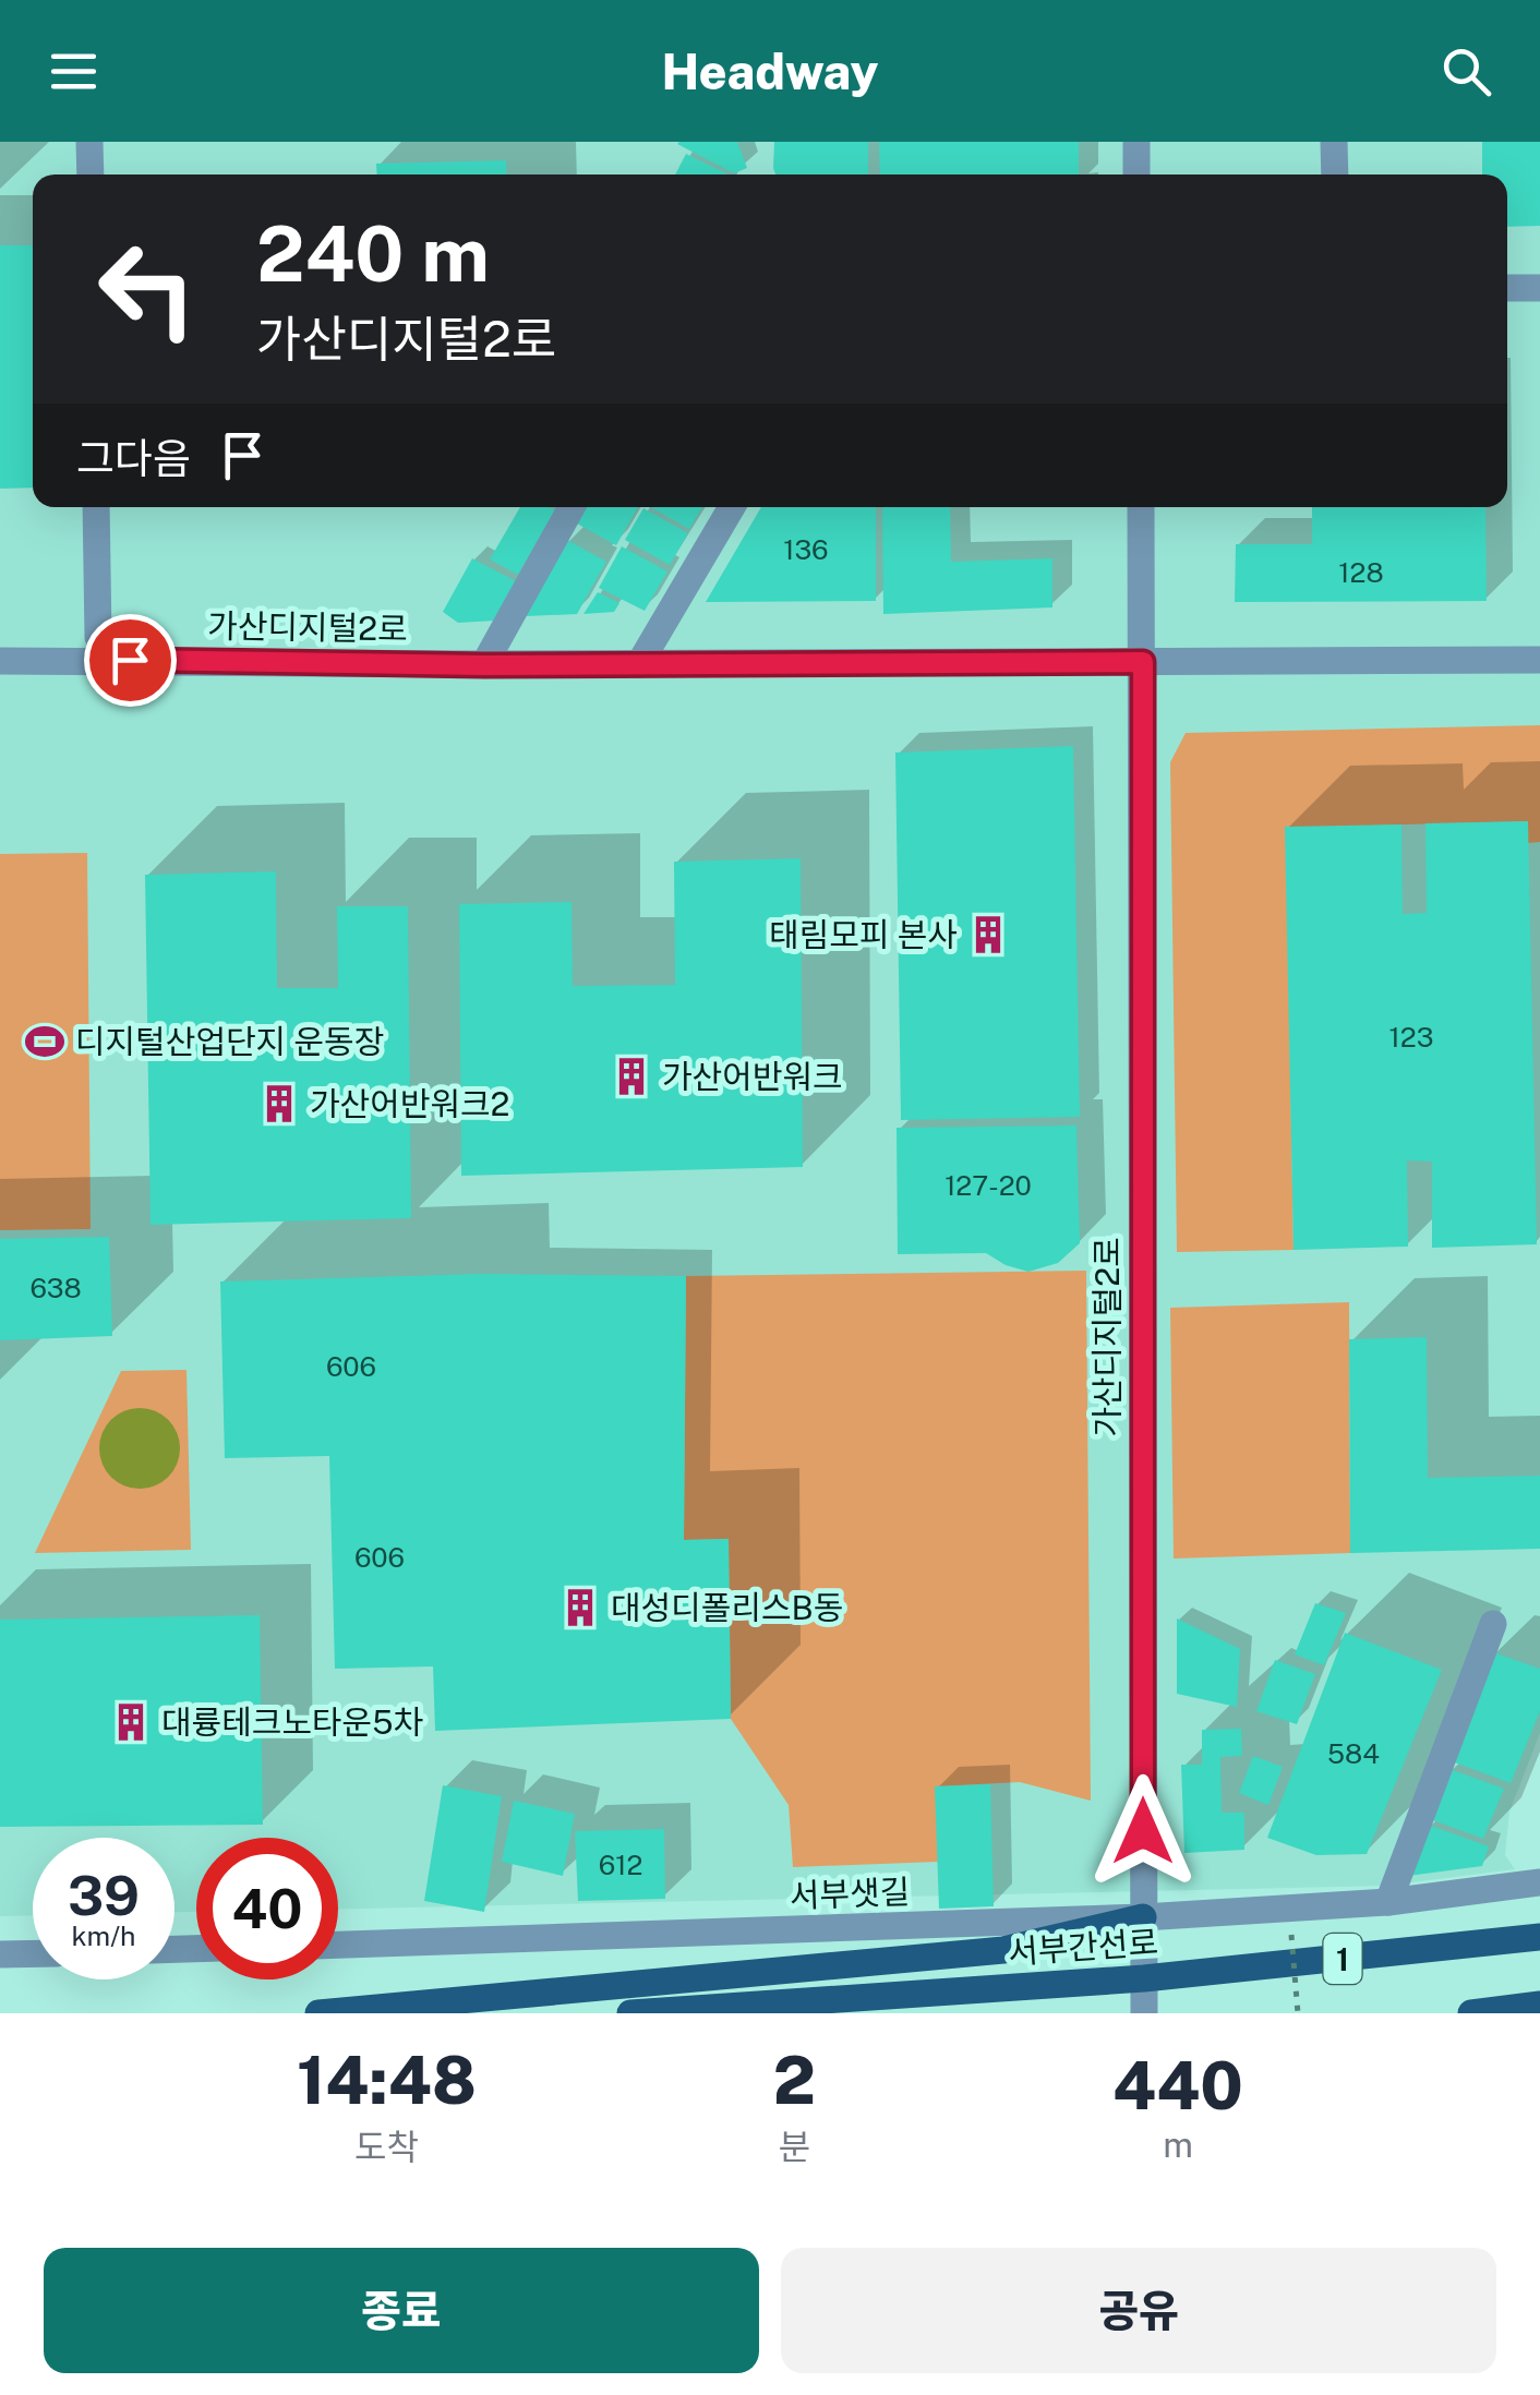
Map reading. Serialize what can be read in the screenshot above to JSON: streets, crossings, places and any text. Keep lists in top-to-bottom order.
{
  "streets": {
    "main road": ["서부간선로", "1"],
    "street": ["가산디지털2로", "서부샛길"]
  },
  "crossings": [
    ["가산디지털2로", "서부샛길"],
    ["가산디지털2로", "서부간선로"]
  ],
  "places": {
    "building": [
      "태림모피 본사",
      "가산어반워크",
      "가산어반워크2",
      "대성디폴리스B동",
      "대륭테크노타운5차"
    ],
    "sports": ["디지털산업단지 운동장"]
  },
  "house_numbers": [
    "136",
    "128",
    "123",
    "127-20",
    "638",
    "606",
    "606",
    "584",
    "612"
  ],
  "page": {
    "header": "Headway",
    "turn": ["240 m", "가산디지털2로"],
    "then": "그다음",
    "speed": "39 km/h",
    "limit": "40",
    "eta": [
      "14:48",
      "도착",
      "2",
      "분",
      "440",
      "m"
    ],
    "buttons": ["종료", "공유"]
  }
}
